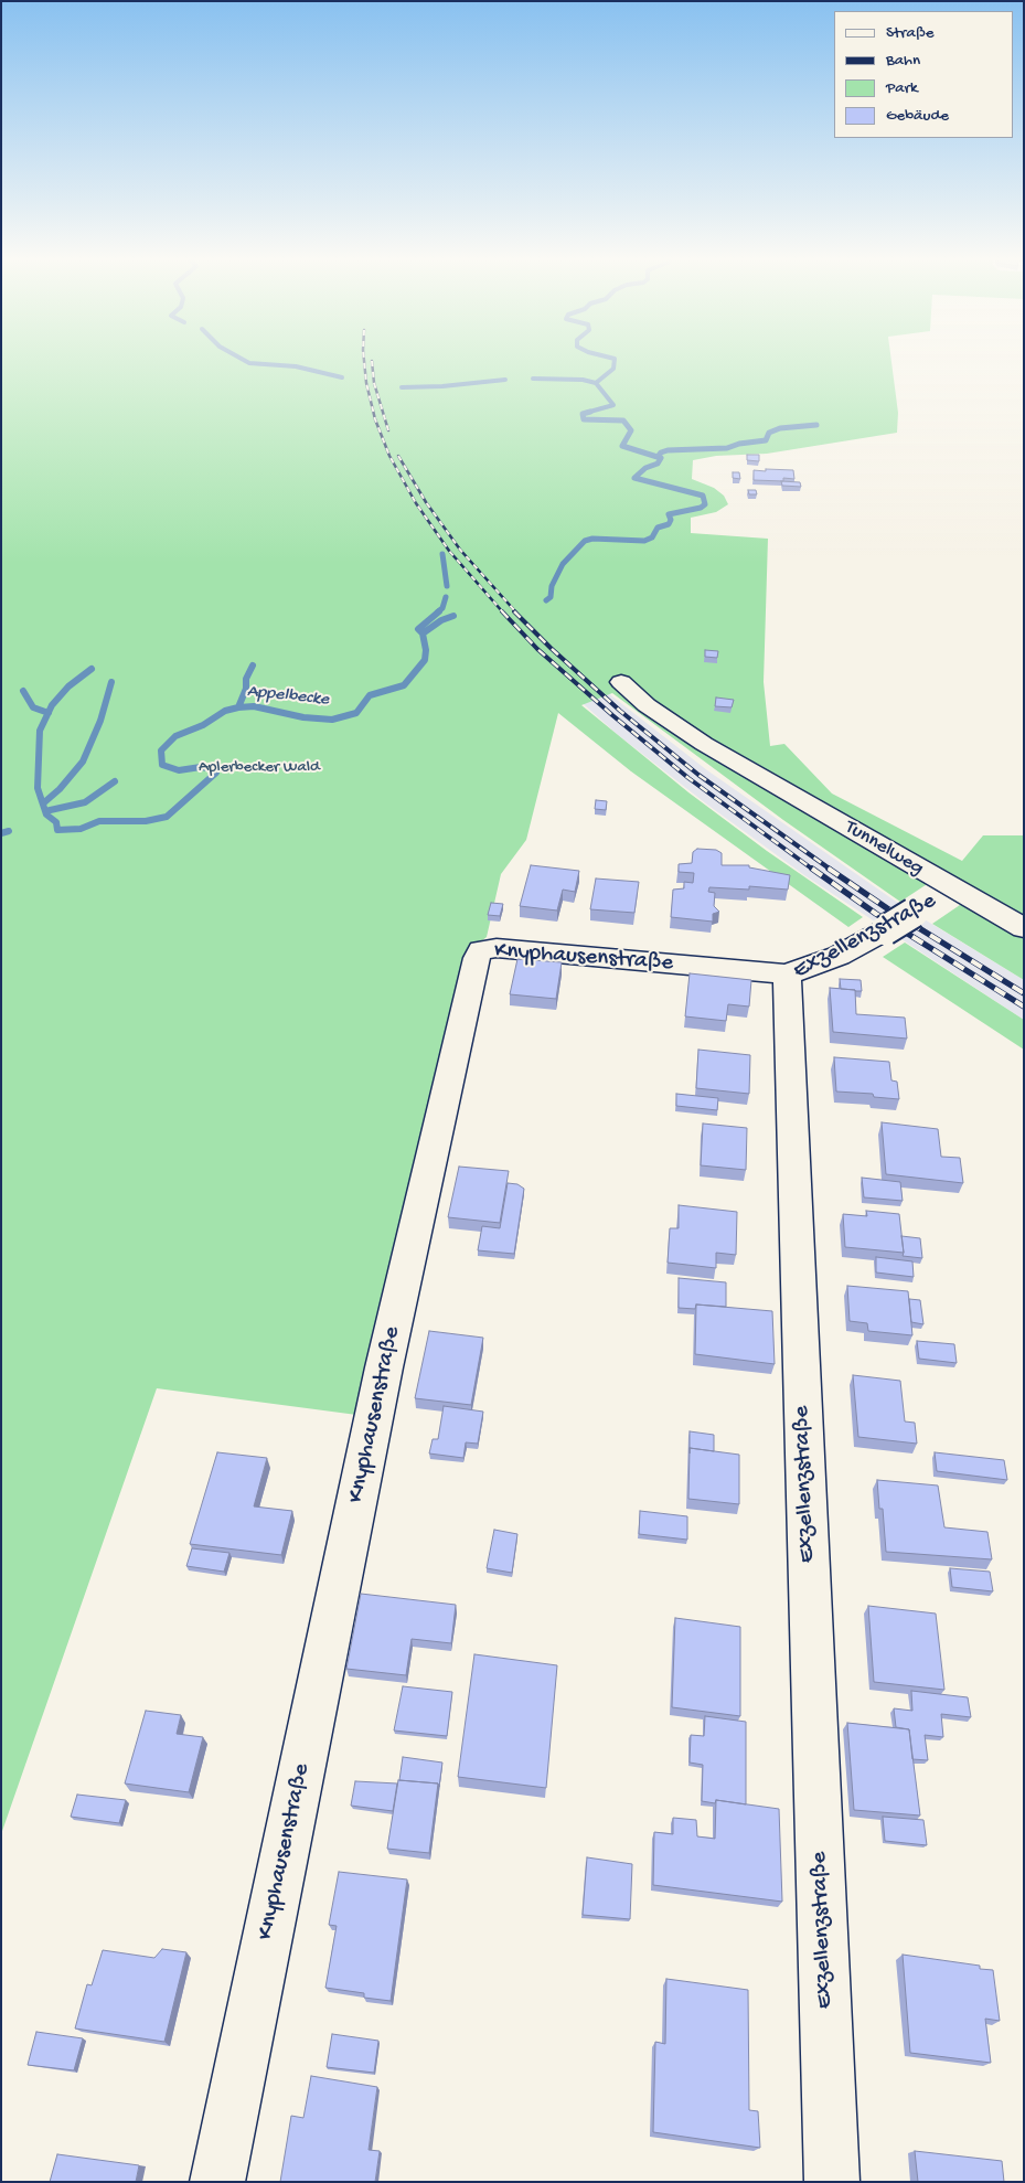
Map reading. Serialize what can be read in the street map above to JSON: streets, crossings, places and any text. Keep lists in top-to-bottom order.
{
  "streets": {
    "street": ["Tunnelweg", "Exzellenzstraße", "Knyphausenstraße"]
  },
  "crossings": [
    ["Tunnelweg", "Exzellenzstraße"],
    ["Exzellenzstraße", "Knyphausenstraße"]
  ],
  "water": ["Appelbecke"],
  "parks": ["Aplerbecker Wald"],
  "legend": [
    "Straße",
    "Bahn",
    "Park",
    "Gebäude"
  ]
}
